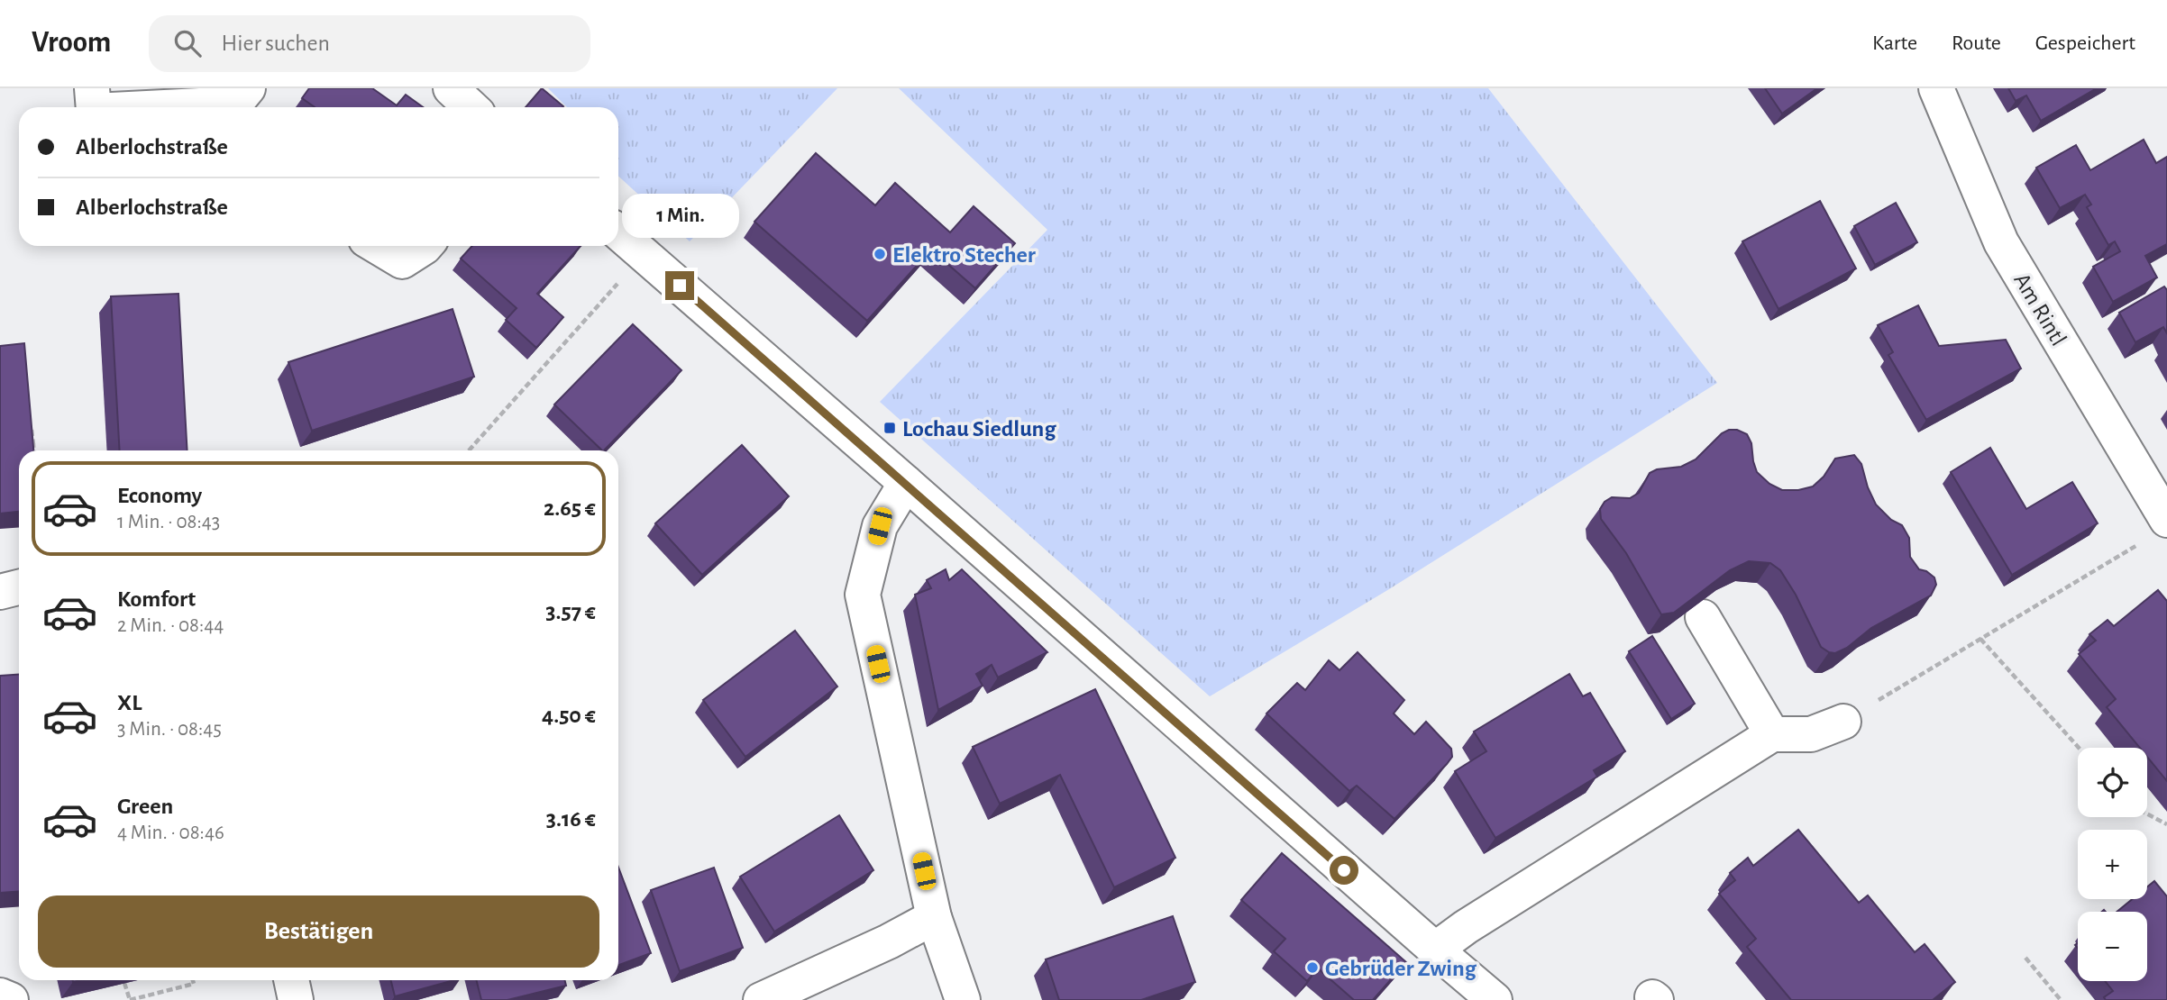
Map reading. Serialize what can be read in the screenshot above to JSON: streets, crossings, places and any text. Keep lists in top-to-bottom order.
{
  "streets": {
    "street": ["Am Rintl"]
  },
  "places": {
    "other": ["Elektro Stecher", "Gebrüder Zwing"],
    "transit": ["Lochau Siedlung"]
  },
  "page": {
    "header": "Vroom",
    "search": "Hier suchen",
    "nav": ["Karte", "Route", "Gespeichert"],
    "banner": ["Alberlochstraße", "Alberlochstraße"],
    "bubble": "1 Min.",
    "list": [
      {
        "name": "Economy",
        "note": "1 Min. · 08:43",
        "value": "2.65 €"
      },
      {
        "name": "Komfort",
        "note": "2 Min. · 08:44",
        "value": "3.57 €"
      },
      {
        "name": "XL",
        "note": "3 Min. · 08:45",
        "value": "4.50 €"
      },
      {
        "name": "Green",
        "note": "4 Min. · 08:46",
        "value": "3.16 €"
      }
    ],
    "map_buttons": ["+", "−"],
    "buttons": "Bestätigen"
  }
}
